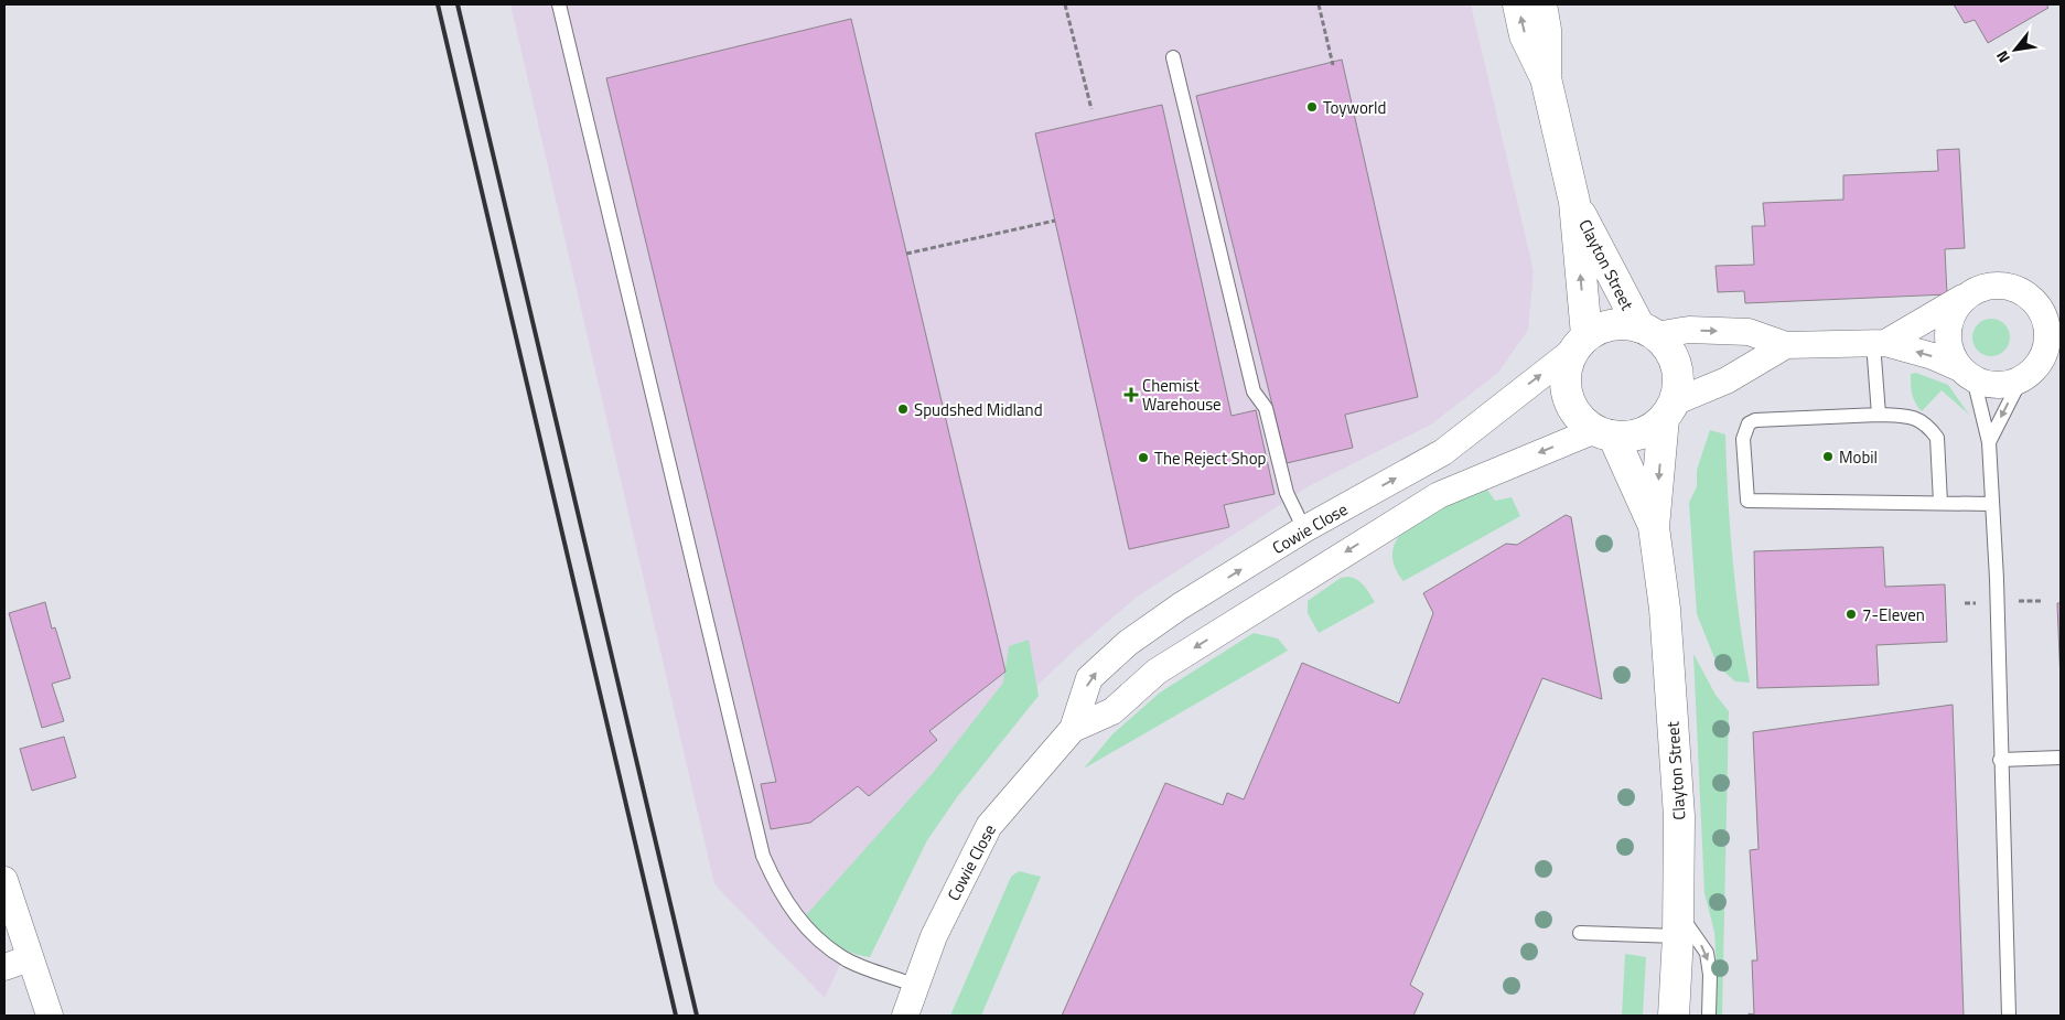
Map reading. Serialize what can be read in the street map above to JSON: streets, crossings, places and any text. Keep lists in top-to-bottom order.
{
  "streets": {
    "main road": ["Clayton Street"],
    "street": ["Cowie Close"]
  },
  "crossings": [
    ["Clayton Street", "Cowie Close"]
  ],
  "places": {
    "other": [
      "Toyworld",
      "Spudshed Midland",
      "Mobil",
      "The Reject Shop",
      "7-Eleven"
    ],
    "health": ["Chemist Warehouse"]
  },
  "north": "bottom left"
}
